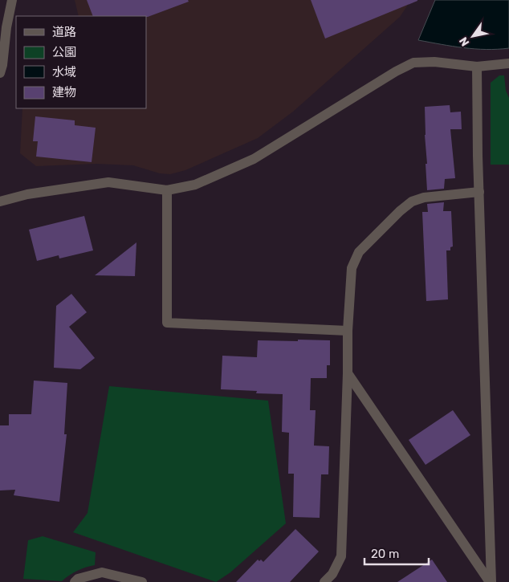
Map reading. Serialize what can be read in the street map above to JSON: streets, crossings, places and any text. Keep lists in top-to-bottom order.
{
  "legend": [
    "道路",
    "公園",
    "水域",
    "建物"
  ],
  "scale_bar": "20 m",
  "north": "bottom left"
}
